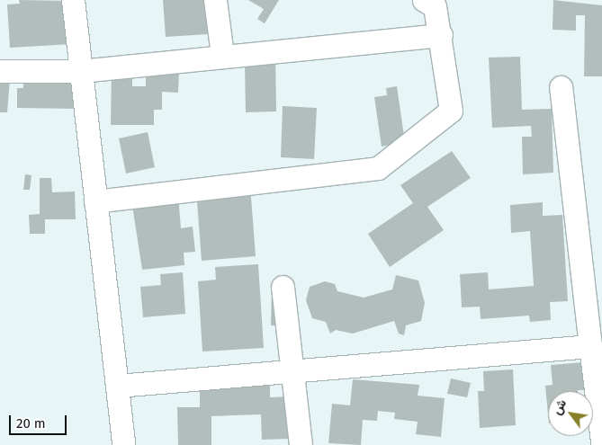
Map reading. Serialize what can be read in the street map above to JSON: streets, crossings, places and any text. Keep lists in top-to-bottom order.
{
  "scale_bar": "20 m",
  "north": "top left"
}
